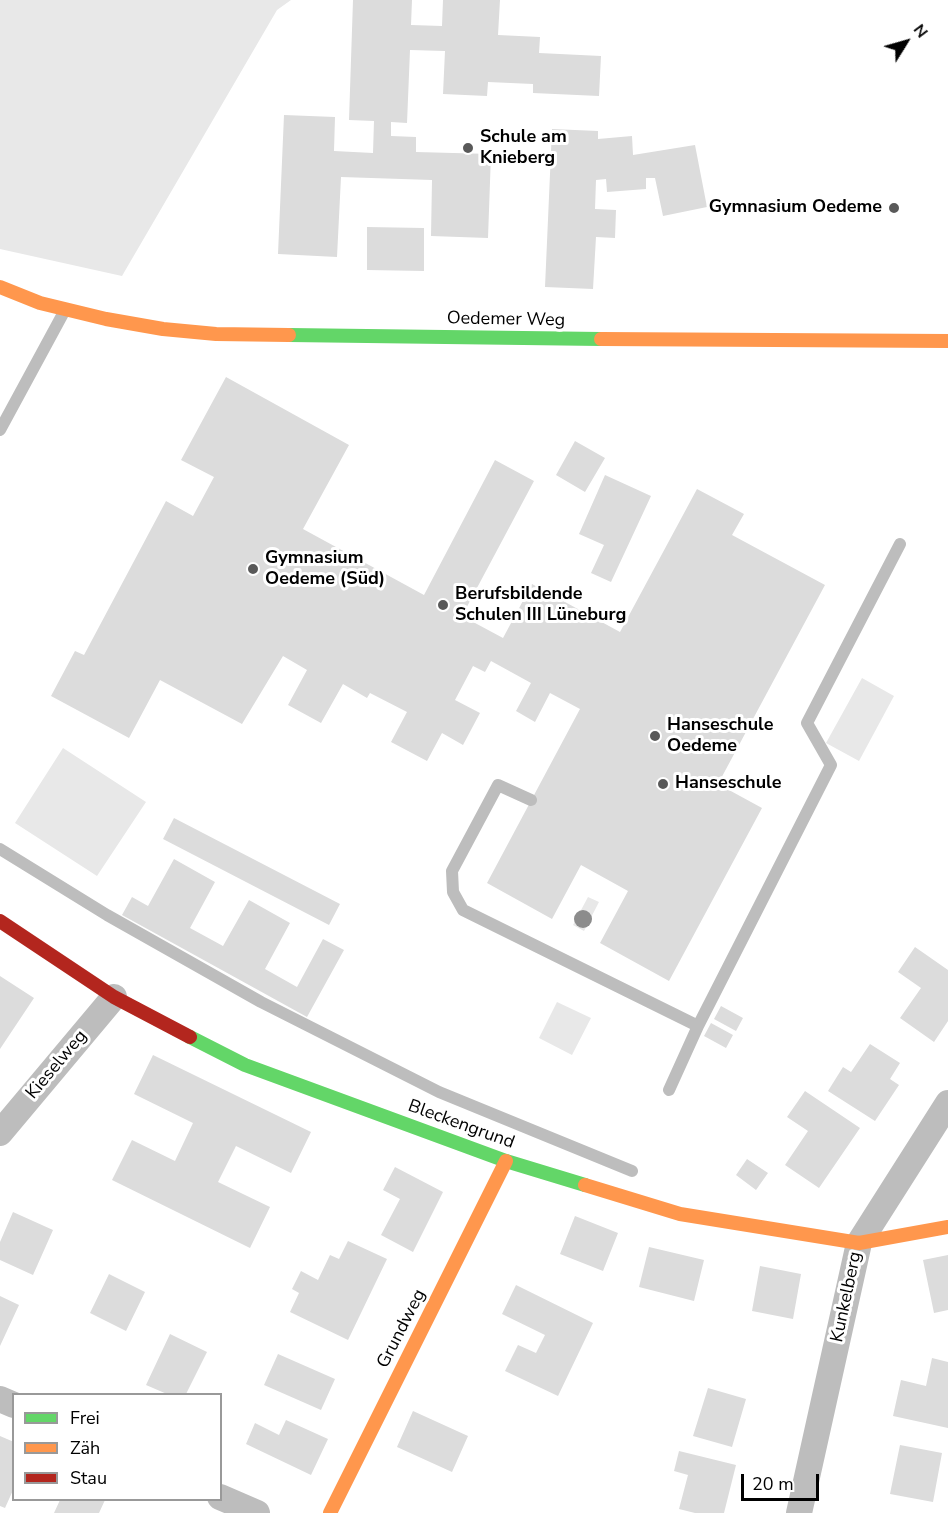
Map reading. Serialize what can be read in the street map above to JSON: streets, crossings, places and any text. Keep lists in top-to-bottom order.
{
  "streets": {
    "street": [
      "Oedemer Weg",
      "Kieselweg",
      "Bleckengrund",
      "Kunkelberg",
      "Grundweg"
    ]
  },
  "crossings": [
    ["Kieselweg", "Bleckengrund"],
    ["Bleckengrund", "Kunkelberg"],
    ["Bleckengrund", "Grundweg"]
  ],
  "places": [
    "Schule am Knieberg",
    "Gymnasium Oedeme",
    "Gymnasium Oedeme (Süd)",
    "Berufsbildende Schulen III Lüneburg",
    "Hanseschule Oedeme",
    "Hanseschule"
  ],
  "legend": ["Frei", "Zäh", "Stau"],
  "scale_bar": "20 m",
  "north": "top right"
}
